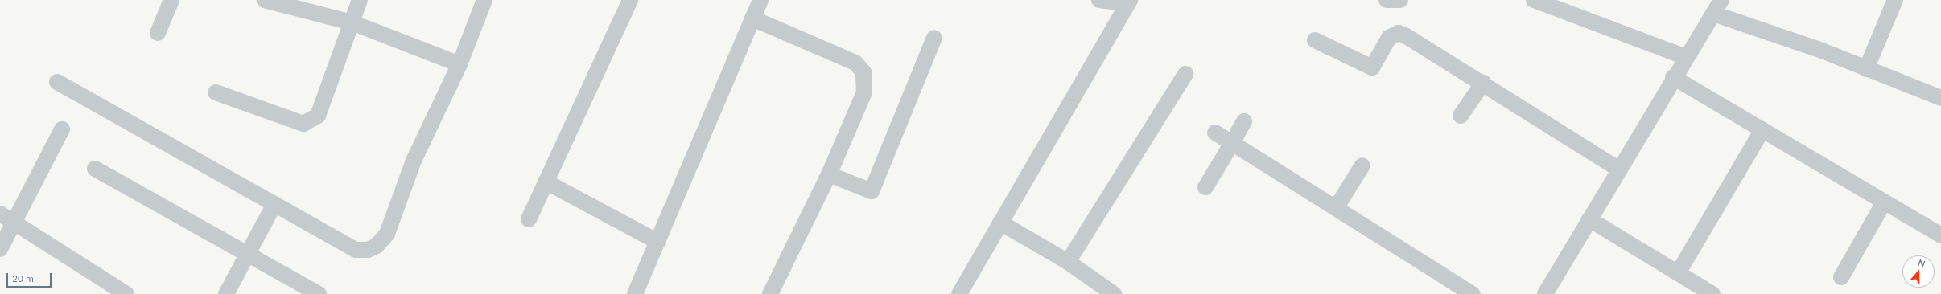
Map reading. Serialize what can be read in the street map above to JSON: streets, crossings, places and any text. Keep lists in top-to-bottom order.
{
  "scale_bar": "20 m",
  "north": "top"
}
